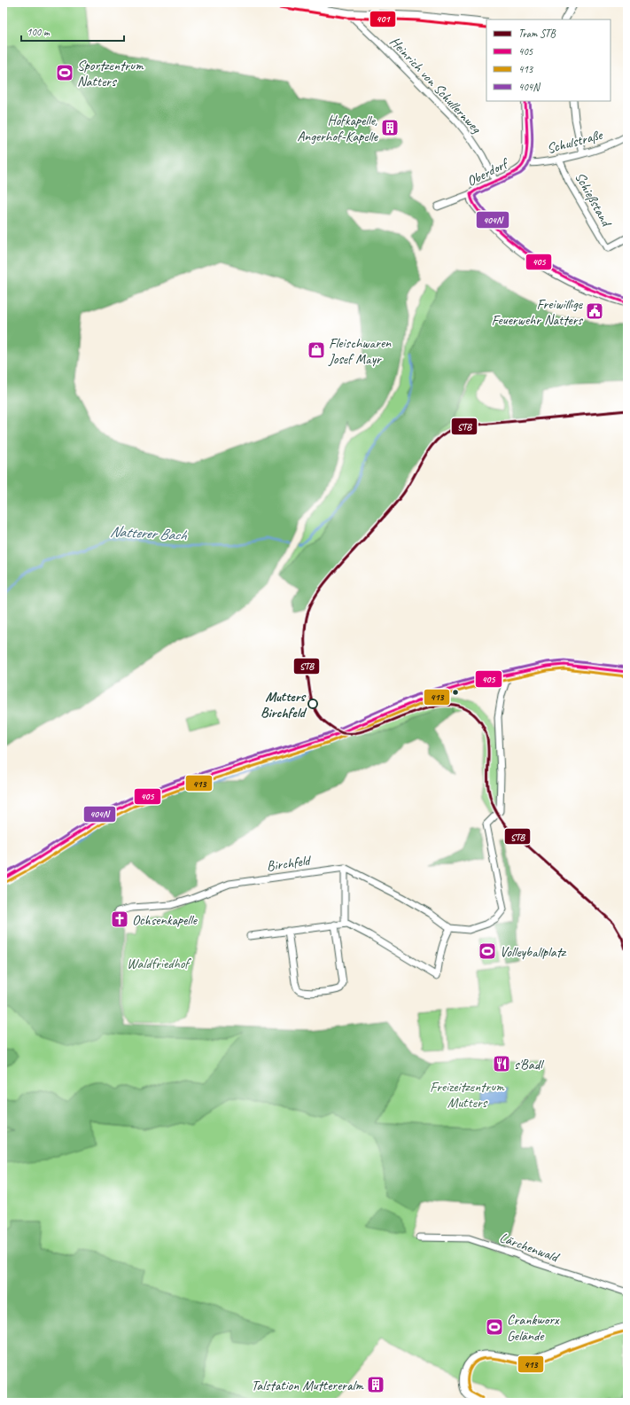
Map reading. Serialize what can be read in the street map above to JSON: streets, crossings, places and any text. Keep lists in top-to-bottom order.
{
  "streets": {
    "street": [
      "Heinrich von Schullernweg",
      "Schulstraße",
      "Oberdorf",
      "Schießstand",
      "Birchfeld",
      "Lärchenwald"
    ]
  },
  "crossings": [
    ["Heinrich von Schullernweg", "Oberdorf"],
    ["Schulstraße", "Oberdorf"],
    ["Schulstraße", "Schießstand"]
  ],
  "water": ["Natterer Bach"],
  "parks": ["Waldfriedhof", "Freizeitzentrum Mutters"],
  "places": {
    "sports": ["Sportzentrum Natters", "Volleyballplatz", "Crankworx Gelände"],
    "building": ["Hofkapelle, Angerhof-Kapelle", "Talstation Muttereralm"],
    "public building": ["Freiwillige Feuerwehr Natters"],
    "shop": ["Fleischwaren Josef Mayr"],
    "other": ["Mutters Birchfeld"],
    "church": ["Ochsenkapelle"],
    "restaurant": ["s'Badl"]
  },
  "lines": [
    "transit line 401",
    "transit line 405",
    "transit line 404N",
    "tram line STB",
    "transit line 413"
  ],
  "legend": [
    "Tram STB",
    "405",
    "413",
    "404N"
  ],
  "scale_bar": "100 m"
}
